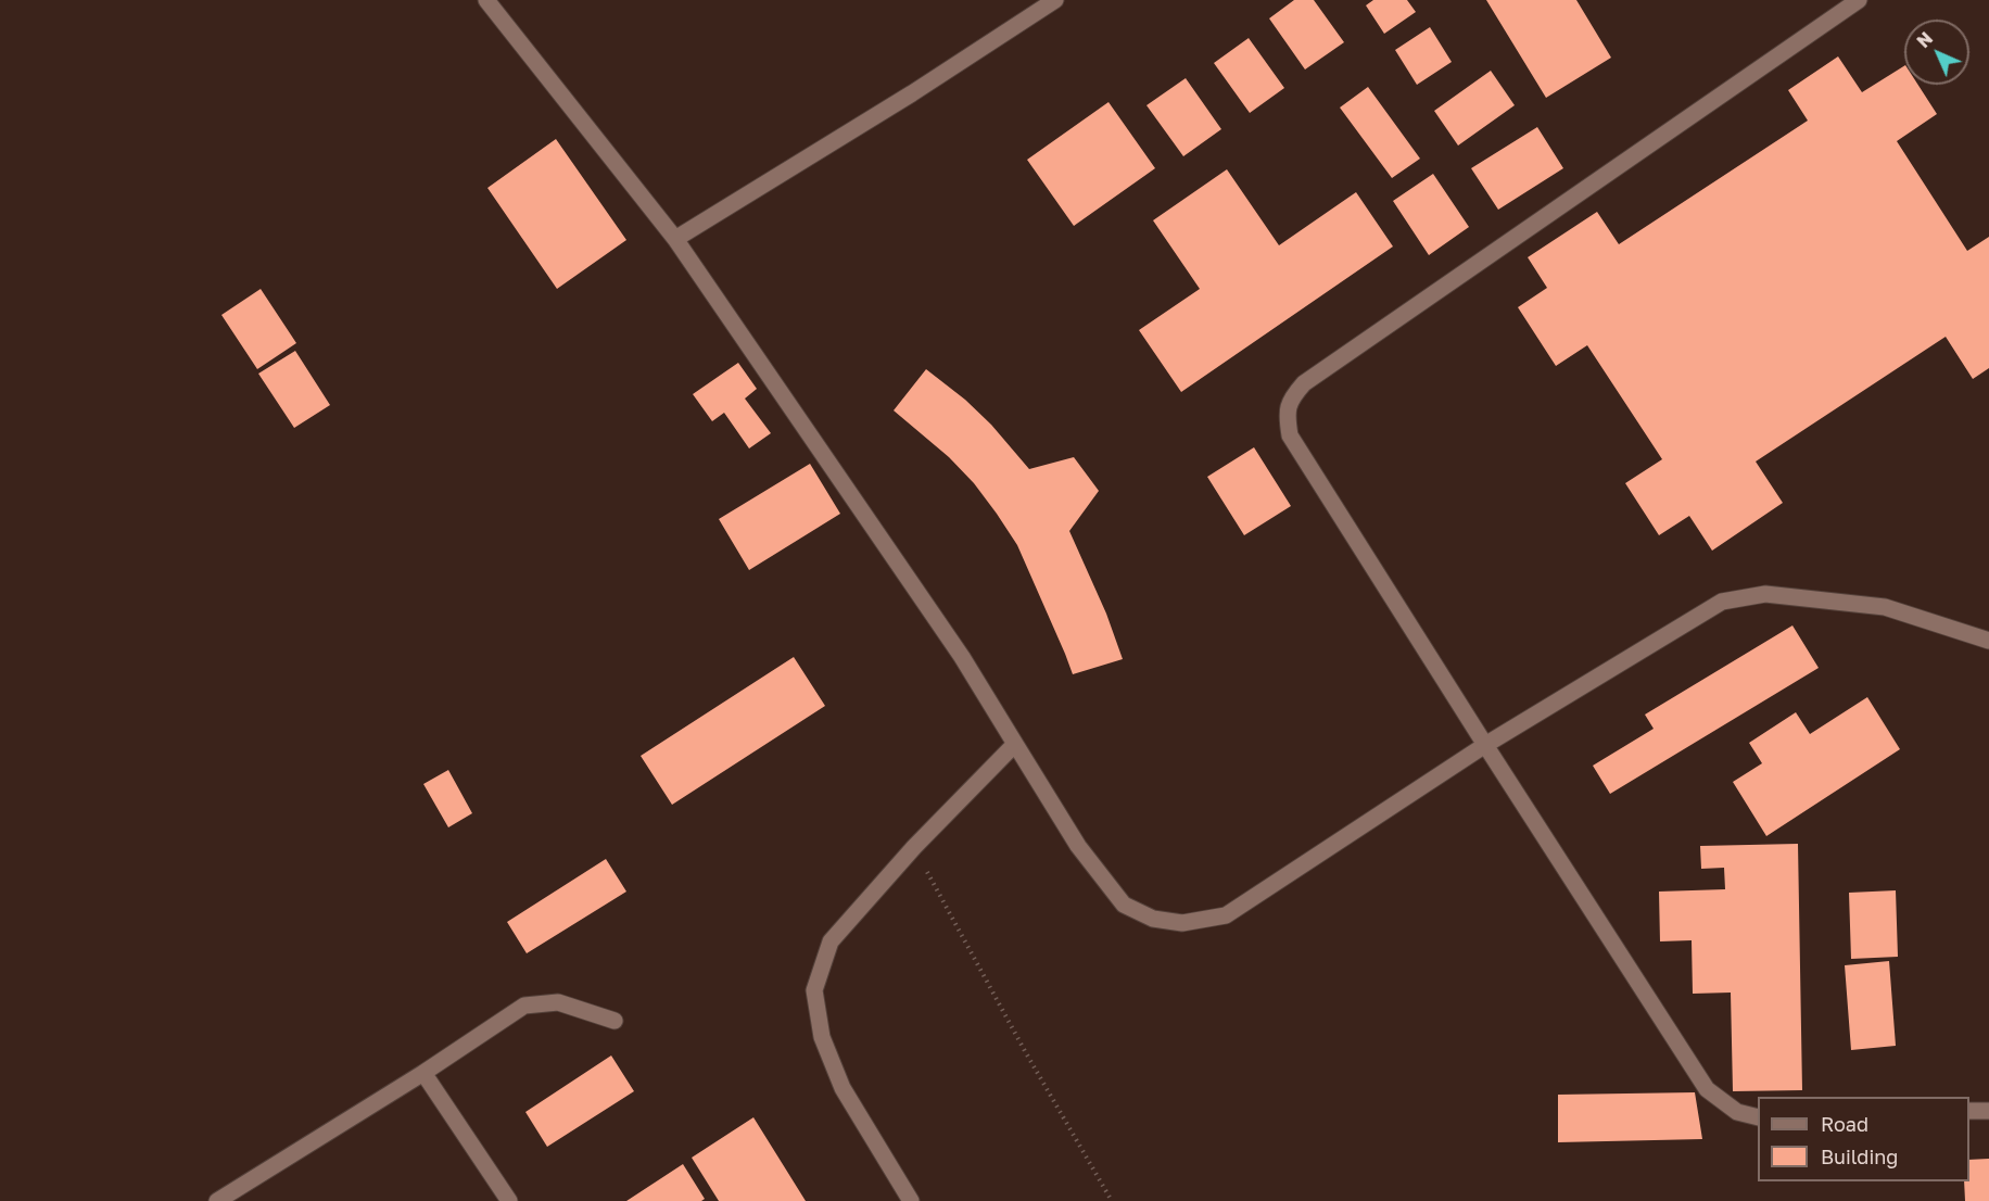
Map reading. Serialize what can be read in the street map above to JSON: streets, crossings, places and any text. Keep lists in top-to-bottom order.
{
  "legend": ["Road", "Building"],
  "north": "top left"
}
